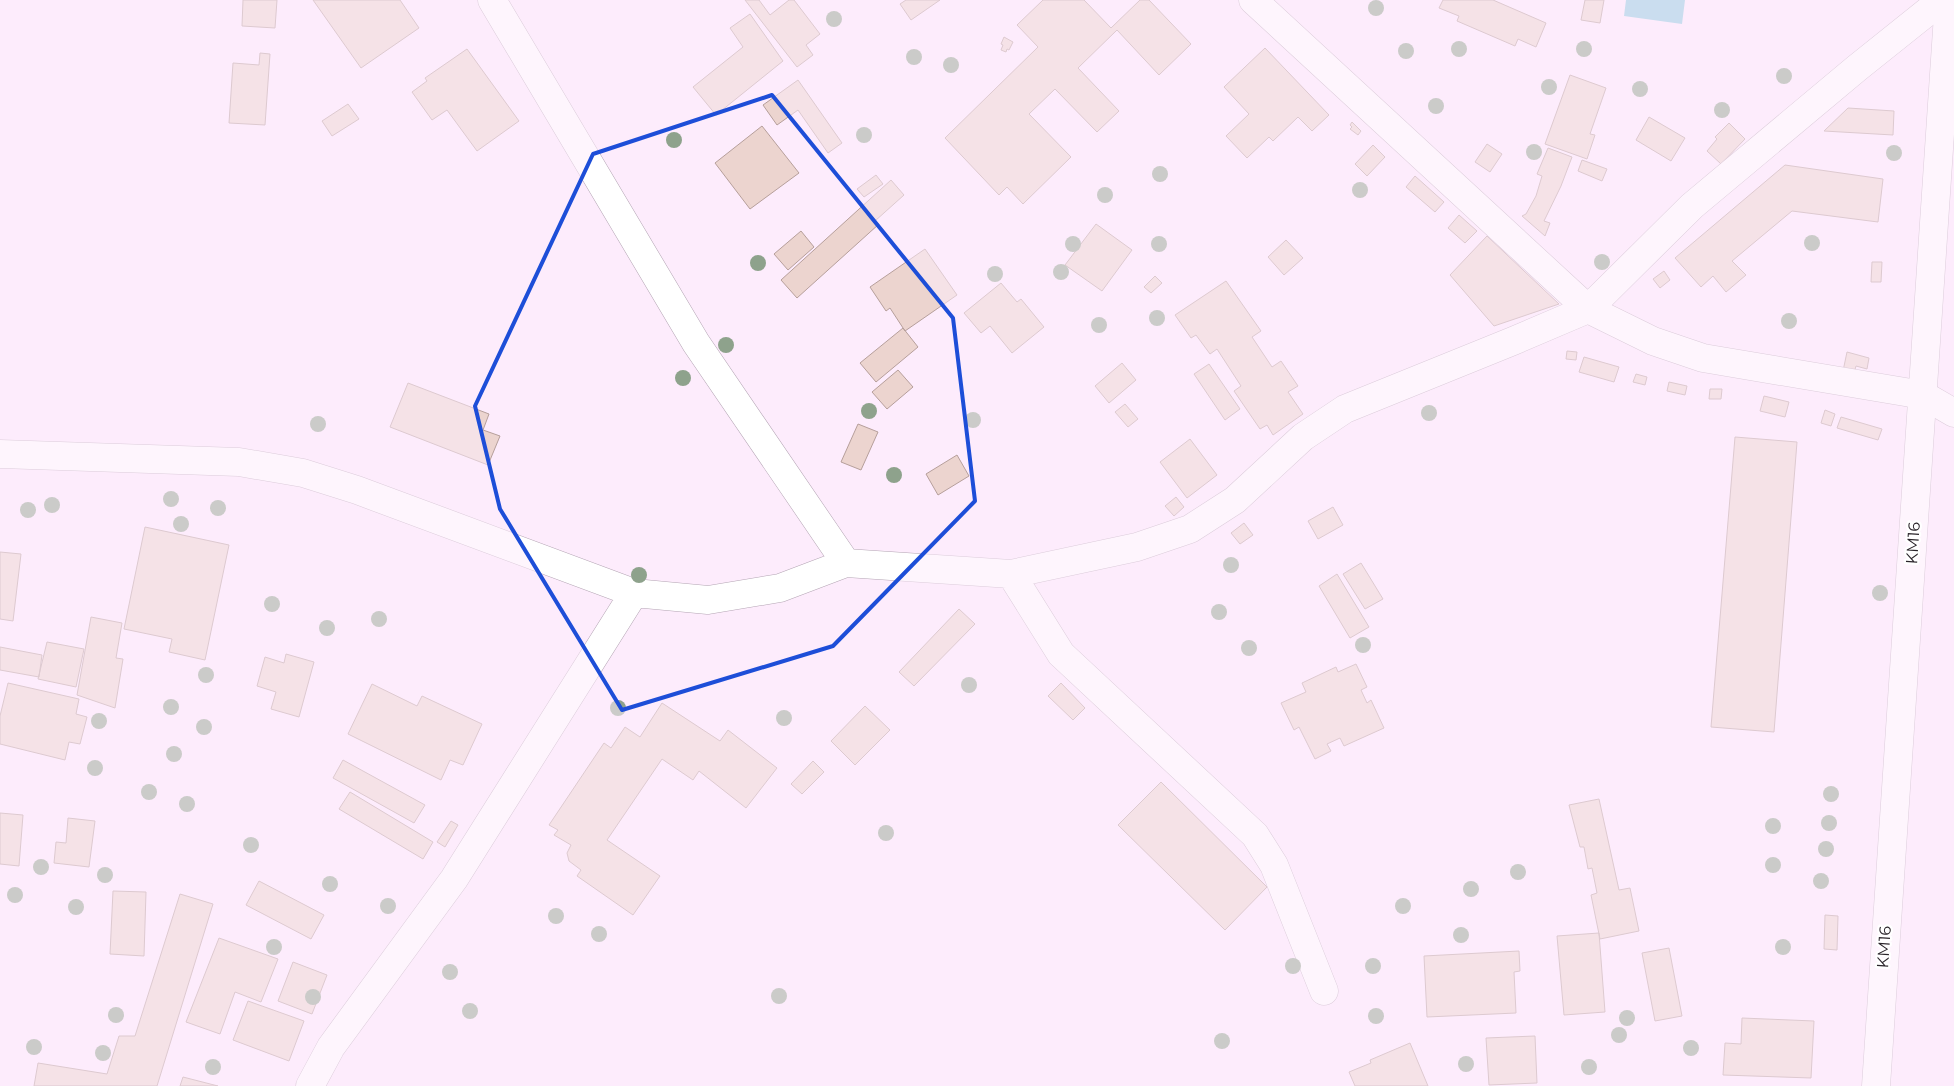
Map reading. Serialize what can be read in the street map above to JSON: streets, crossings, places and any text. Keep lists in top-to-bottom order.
{
  "streets": {
    "street": ["KM16"]
  }
}
